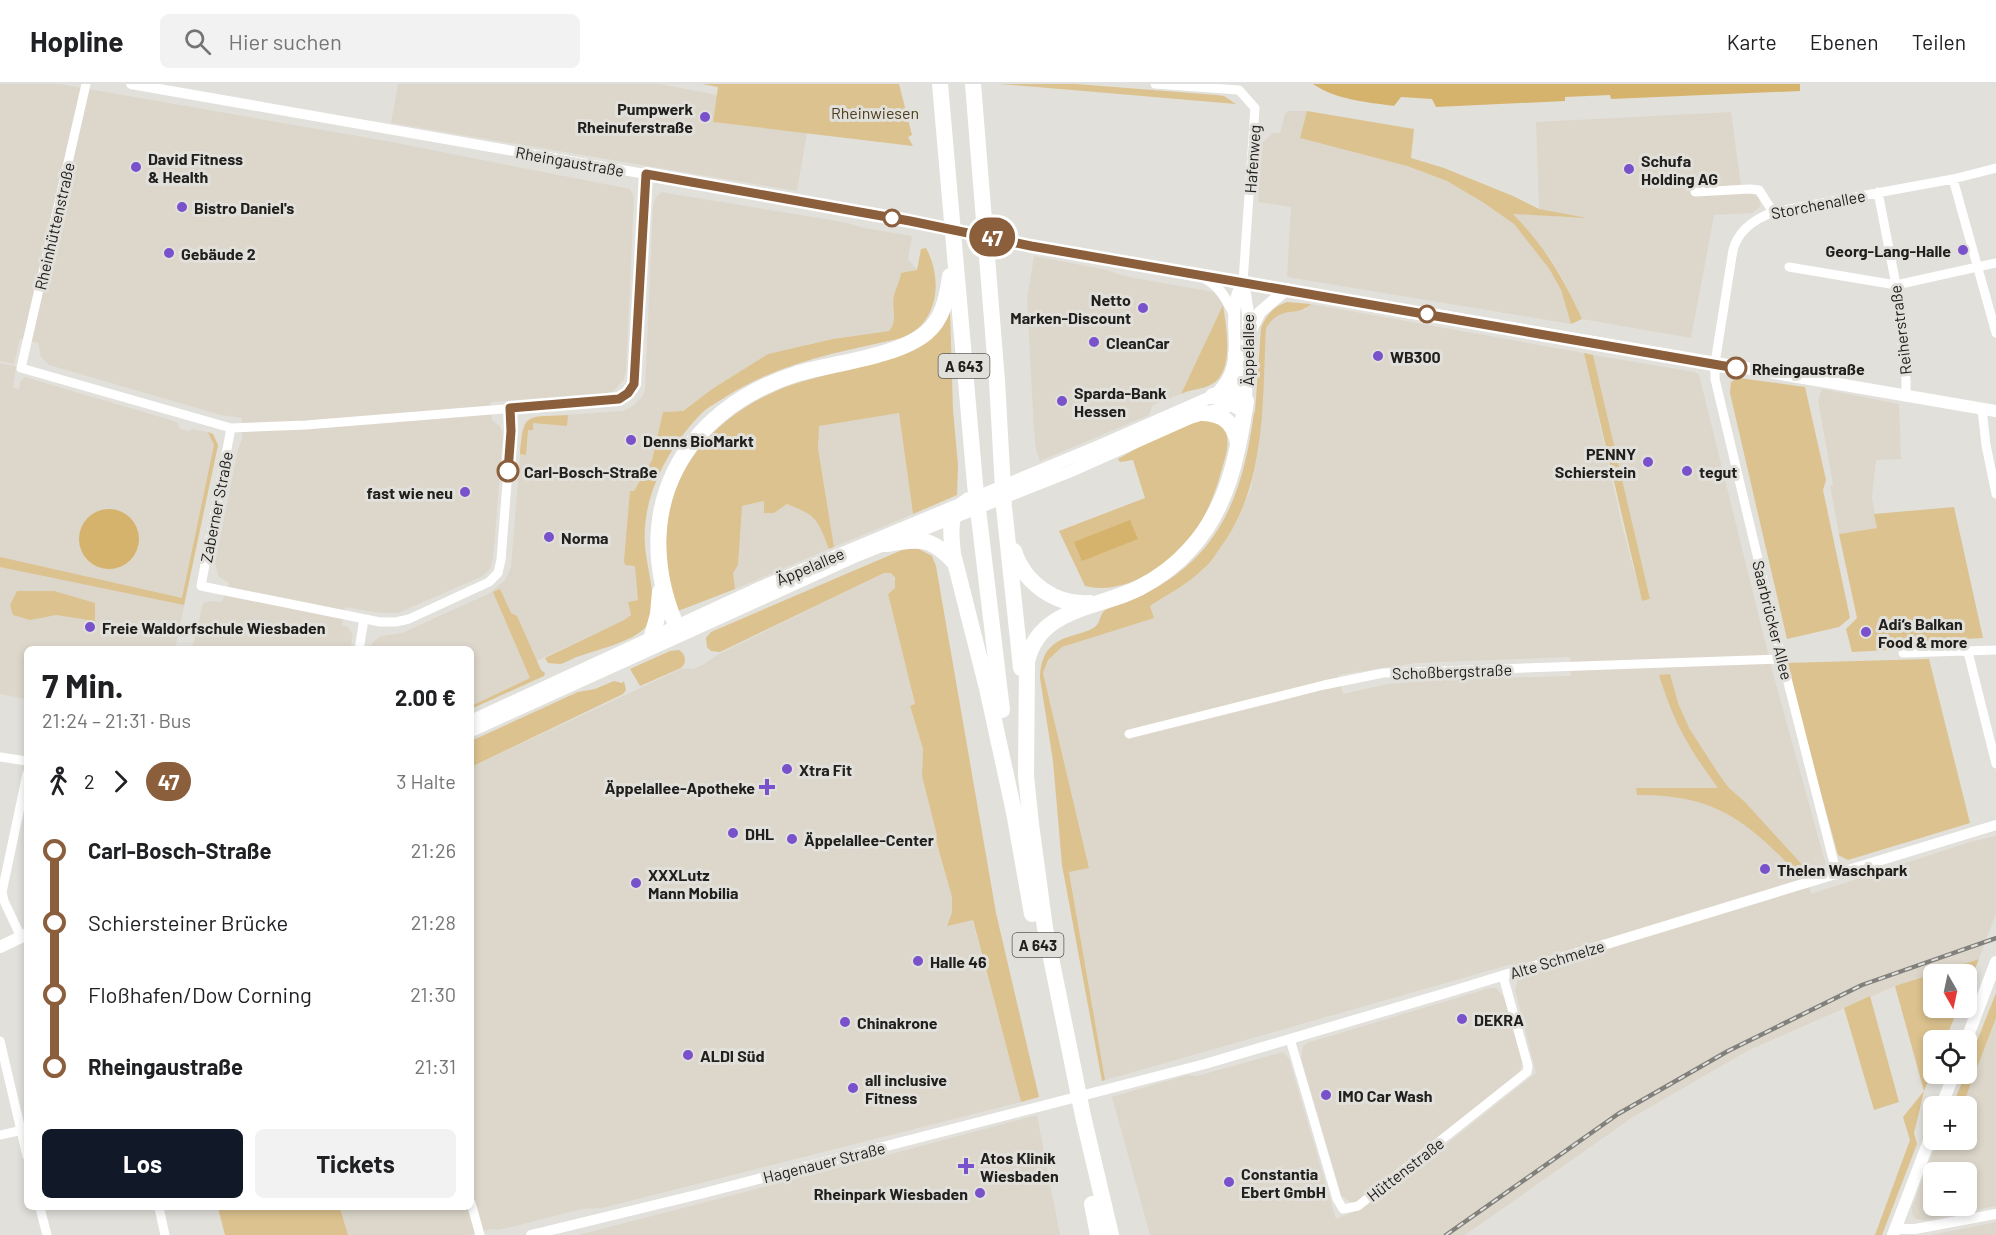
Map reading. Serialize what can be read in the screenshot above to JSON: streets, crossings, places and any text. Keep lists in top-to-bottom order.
{
  "streets": {
    "highway": ["A 643"],
    "main road": ["Rheingaustraße", "Äppelallee"],
    "street": [
      "Hafenweg",
      "Storchenallee",
      "Rheinhüttenstraße",
      "Reiherstraße",
      "Zaberner Straße",
      "Saarbrücker Allee",
      "Schoßbergstraße",
      "Alte Schmelze",
      "Hagenauer Straße",
      "Hüttenstraße"
    ]
  },
  "crossings": [
    ["Hafenweg", "Rheingaustraße"],
    ["Hafenweg", "Äppelallee"],
    ["Rheingaustraße", "Storchenallee"],
    ["Rheingaustraße", "Reiherstraße"],
    ["Rheingaustraße", "Äppelallee"],
    ["Rheingaustraße", "Saarbrücker Allee"],
    ["Storchenallee", "Reiherstraße"],
    ["Storchenallee", "Saarbrücker Allee"],
    ["Rheinhüttenstraße", "Zaberner Straße"],
    ["Saarbrücker Allee", "Schoßbergstraße"],
    ["Saarbrücker Allee", "Alte Schmelze"],
    ["Alte Schmelze", "Hagenauer Straße"],
    ["Alte Schmelze", "Hüttenstraße"]
  ],
  "parks": ["Rheinwiesen"],
  "places": {
    "other": [
      "Pumpwerk Rheinuferstraße",
      "David Fitness & Health",
      "Schufa Holding AG",
      "Bistro Daniel's",
      "Georg-Lang-Halle",
      "Gebäude 2",
      "Netto Marken-Discount",
      "CleanCar",
      "WB300",
      "Rheingaustraße",
      "Sparda-Bank Hessen",
      "Denns BioMarkt",
      "PENNY Schierstein",
      "Carl-Bosch-Straße",
      "tegut",
      "fast wie neu",
      "Norma",
      "Freie Waldorfschule Wiesbaden",
      "Adi‘s Balkan Food & more",
      "Xtra Fit",
      "DHL",
      "Äppelallee-Center",
      "Thelen Waschpark",
      "XXXLutz Mann Mobilia",
      "Halle 46",
      "DEKRA",
      "Chinakrone",
      "ALDI Süd",
      "all inclusive Fitness",
      "IMO Car Wash",
      "Constantia Ebert GmbH",
      "Rheinpark Wiesbaden"
    ],
    "health": ["Äppelallee-Apotheke", "Atos Klinik Wiesbaden"]
  },
  "lines": ["bus line 47"],
  "north": "bottom",
  "page": {
    "header": "Hopline",
    "search": "Hier suchen",
    "nav": ["Karte", "Ebenen", "Teilen"],
    "on_map": "47",
    "heading": ["7 Min.", "21:24 – 21:31 · Bus", "2.00 €"],
    "legs": ["2", "47", "3 Halte"],
    "list": [
      {
        "name": "Carl-Bosch-Straße",
        "value": "21:26"
      },
      {
        "name": "Schiersteiner Brücke",
        "value": "21:28"
      },
      {
        "name": "Floßhafen/Dow Corning",
        "value": "21:30"
      },
      {
        "name": "Rheingaustraße",
        "value": "21:31"
      }
    ],
    "map_buttons": ["+", "−"],
    "buttons": ["Los", "Tickets"]
  }
}
